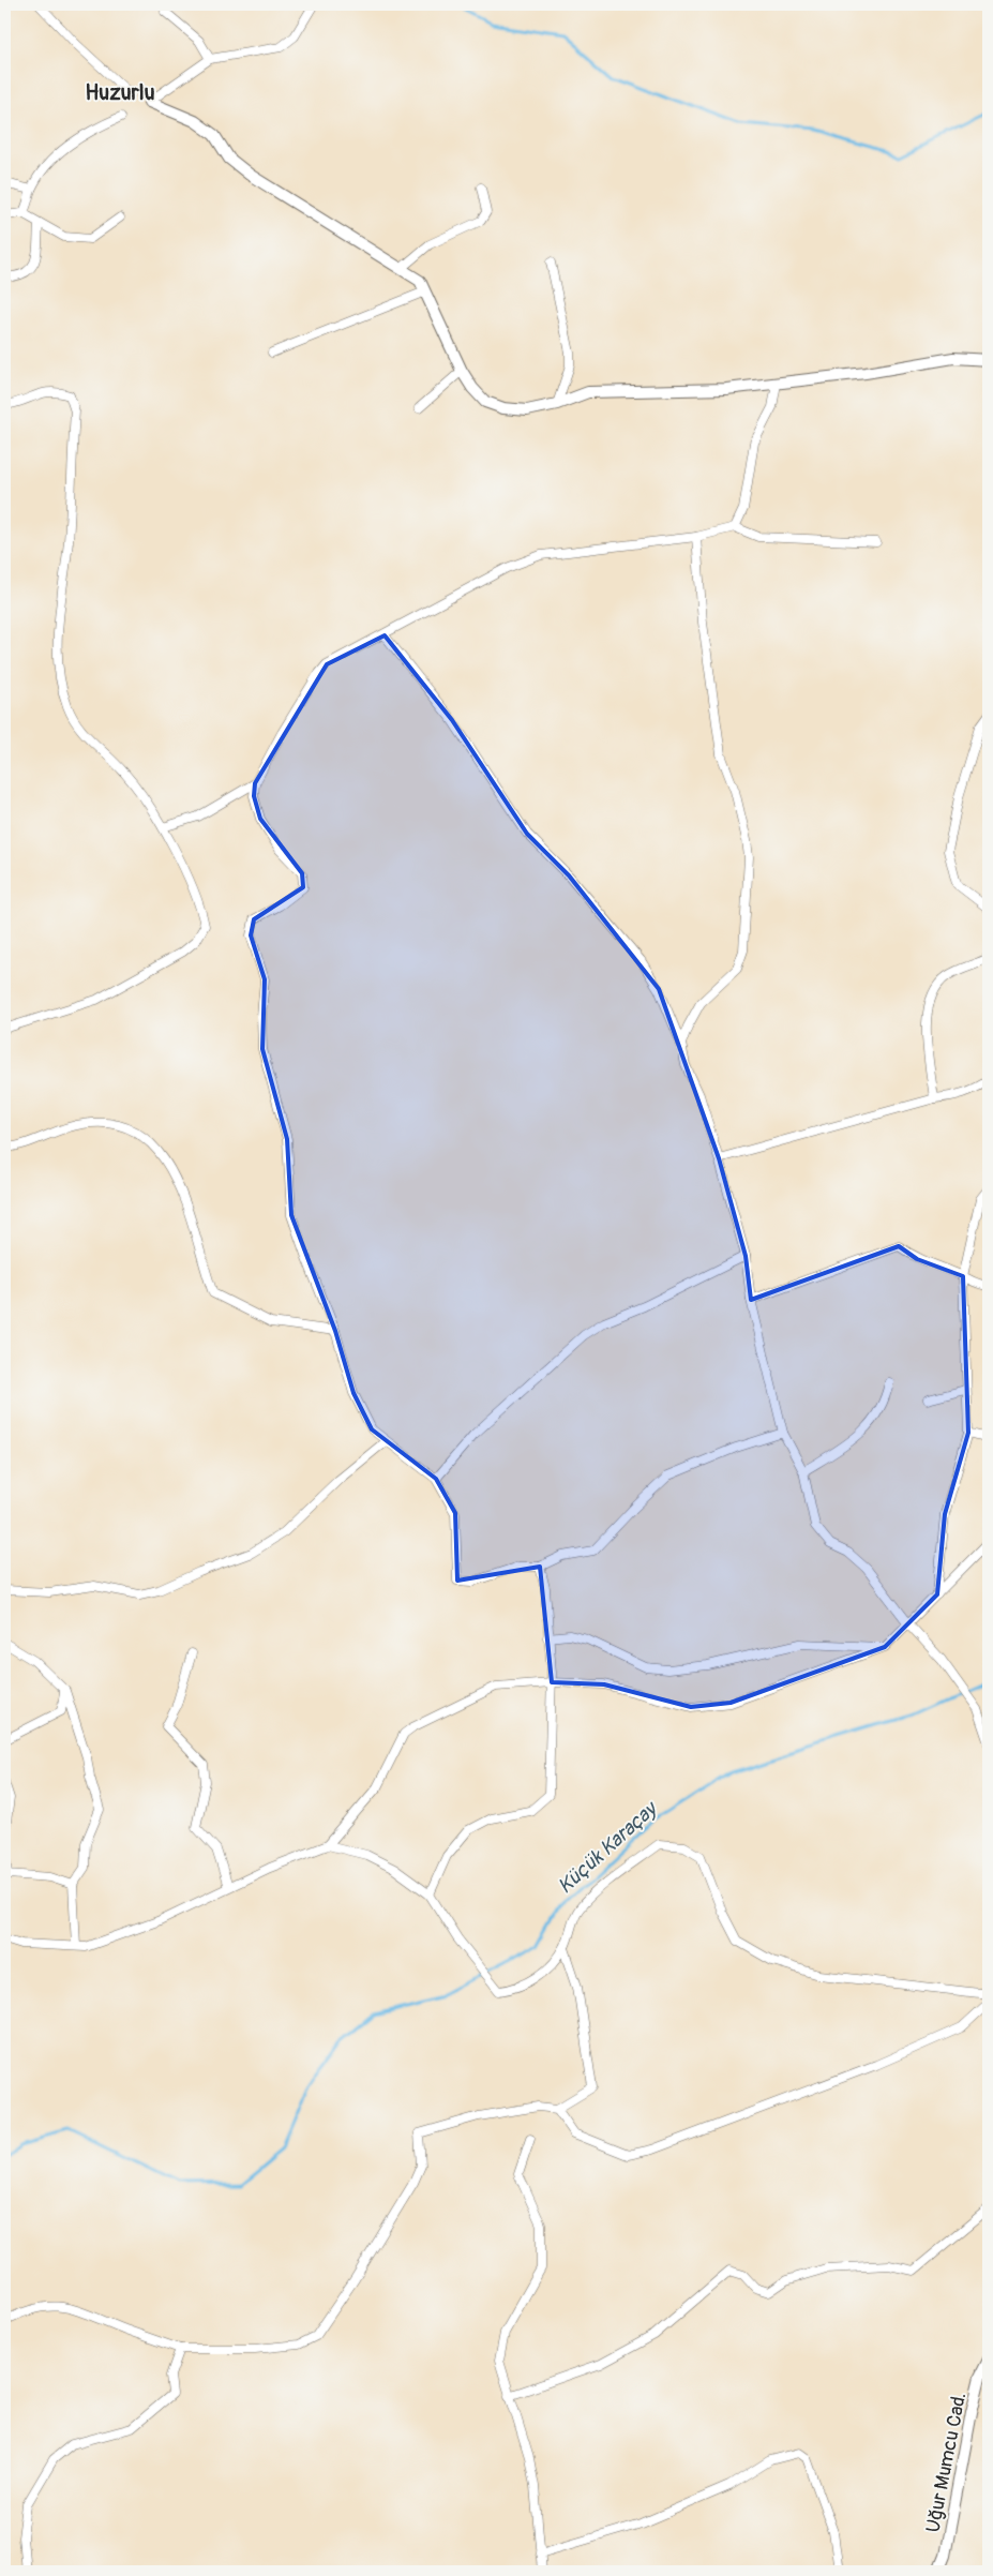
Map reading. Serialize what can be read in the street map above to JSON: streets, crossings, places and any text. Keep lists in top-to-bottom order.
{
  "streets": {
    "street": ["Uğur Mumcu Cad."]
  },
  "districts": ["Huzurlu"],
  "water": ["Küçük Karaçay"]
}
